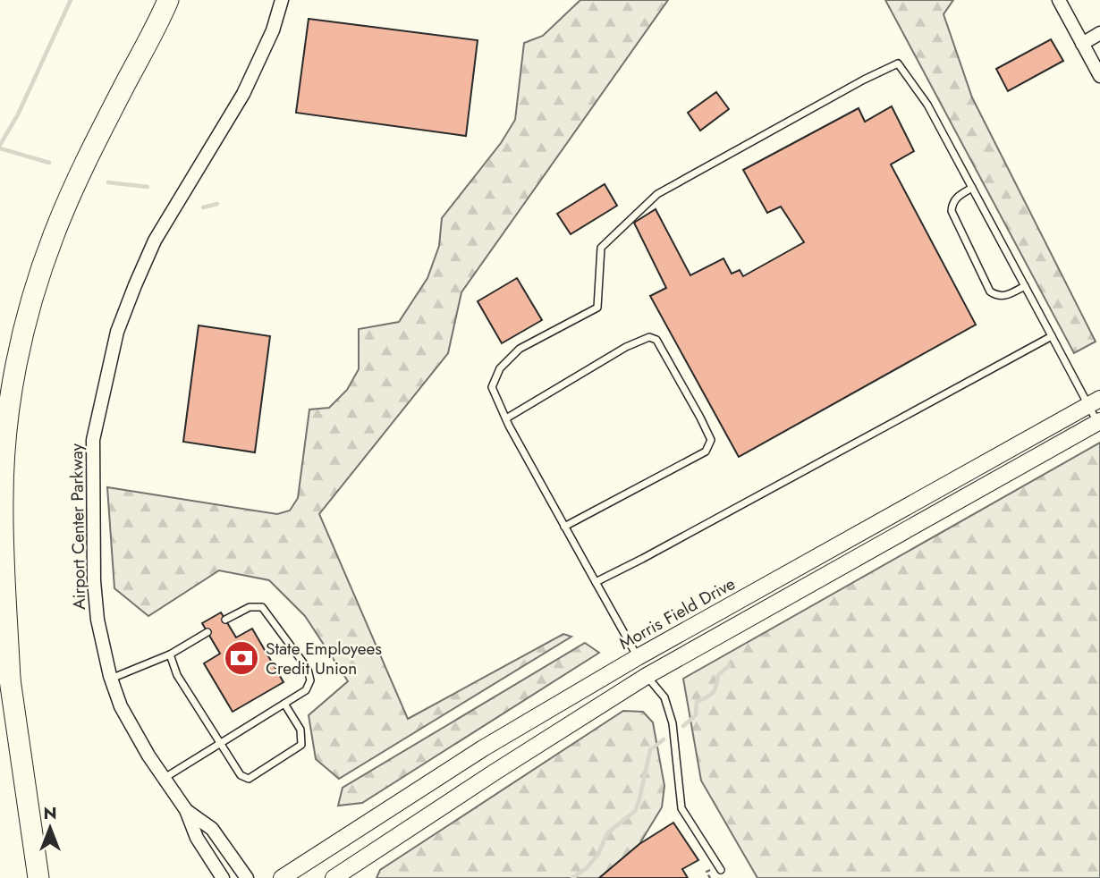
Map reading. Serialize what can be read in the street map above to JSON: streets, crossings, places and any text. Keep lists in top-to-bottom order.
{
  "streets": {
    "street": ["Airport Center Parkway", "Morris Field Drive"]
  },
  "places": {
    "bank": ["State Employees Credit Union"]
  },
  "north": "top"
}
